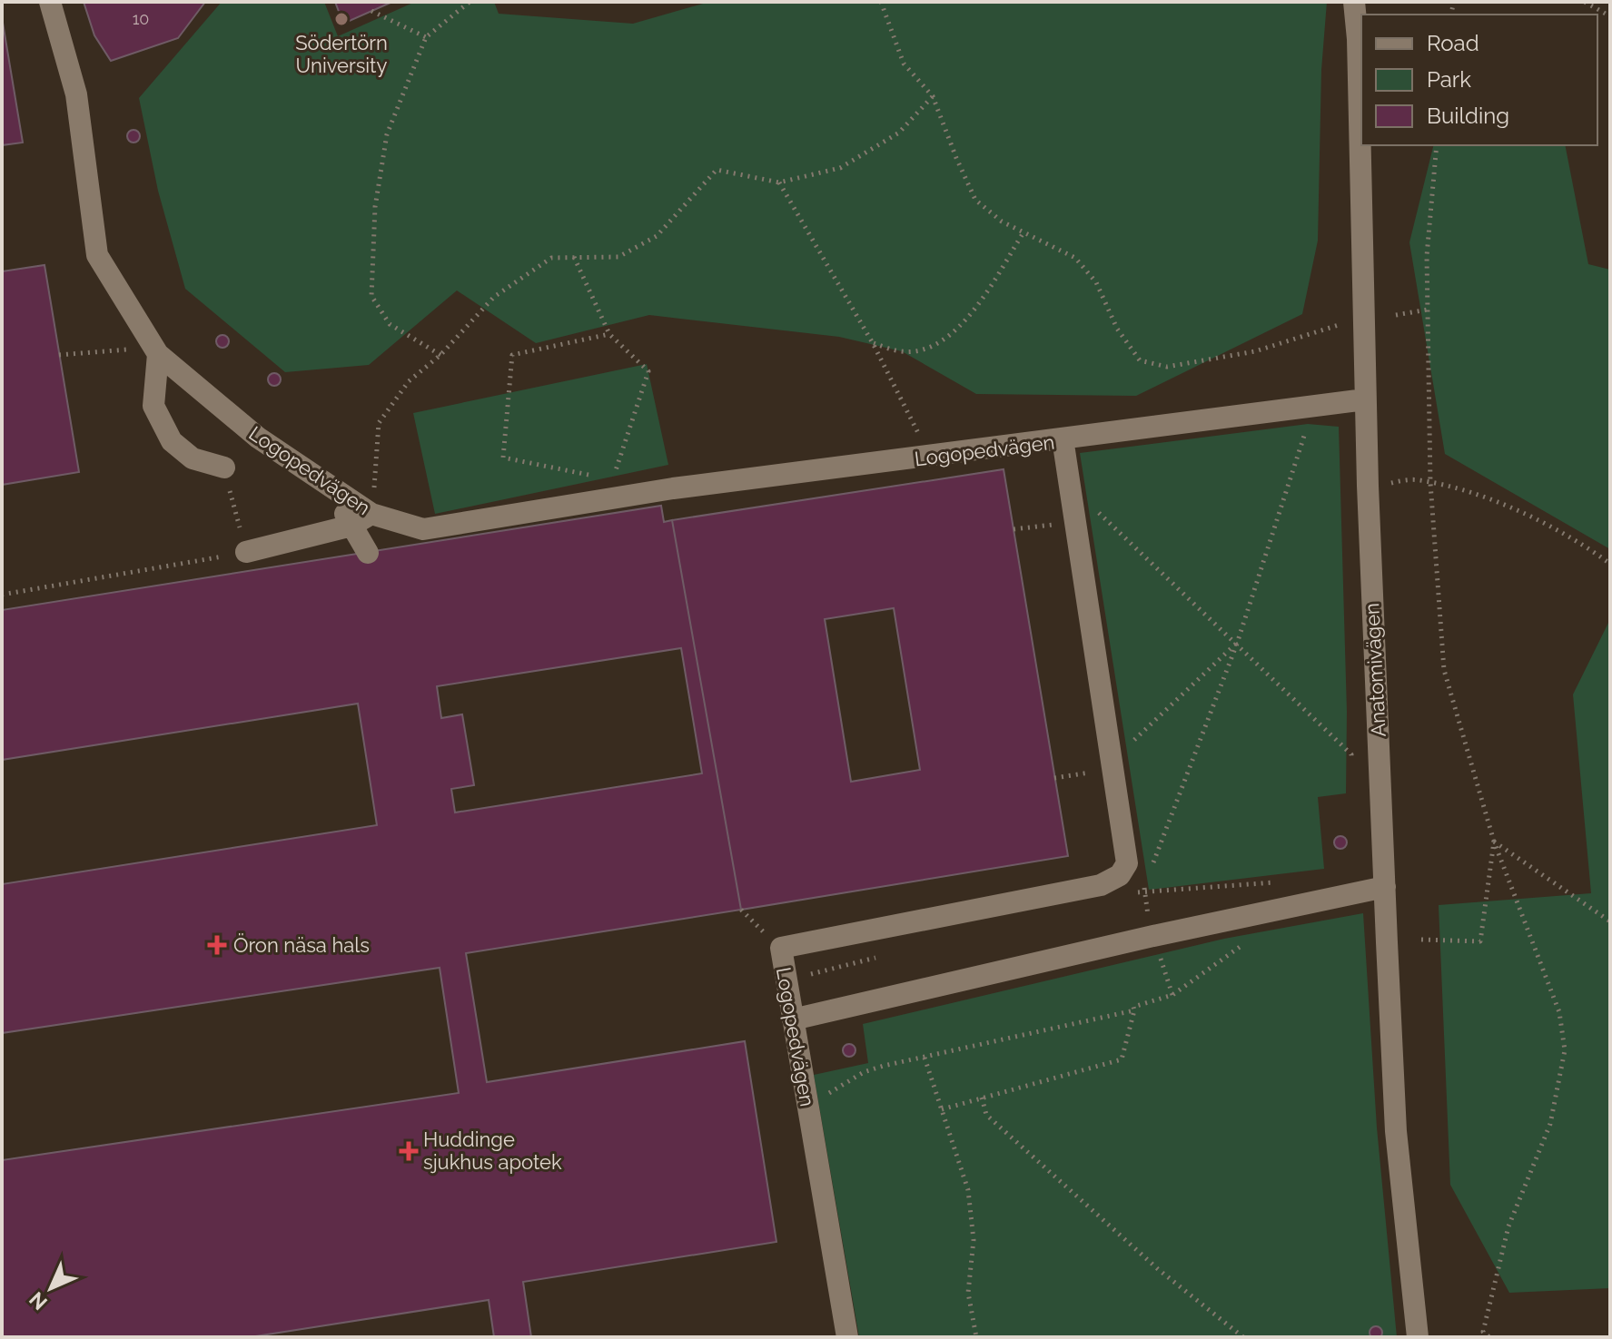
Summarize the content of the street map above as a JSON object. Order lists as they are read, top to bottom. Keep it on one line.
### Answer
{"streets":{"street":["Logopedvägen","Anatomivägen"]},"places":{"other":["Södertörn University"],"health":["Öron näsa hals","Huddinge sjukhus apotek"]},"house_numbers":["10"],"legend":["Road","Park","Building"],"north":"bottom left"}
